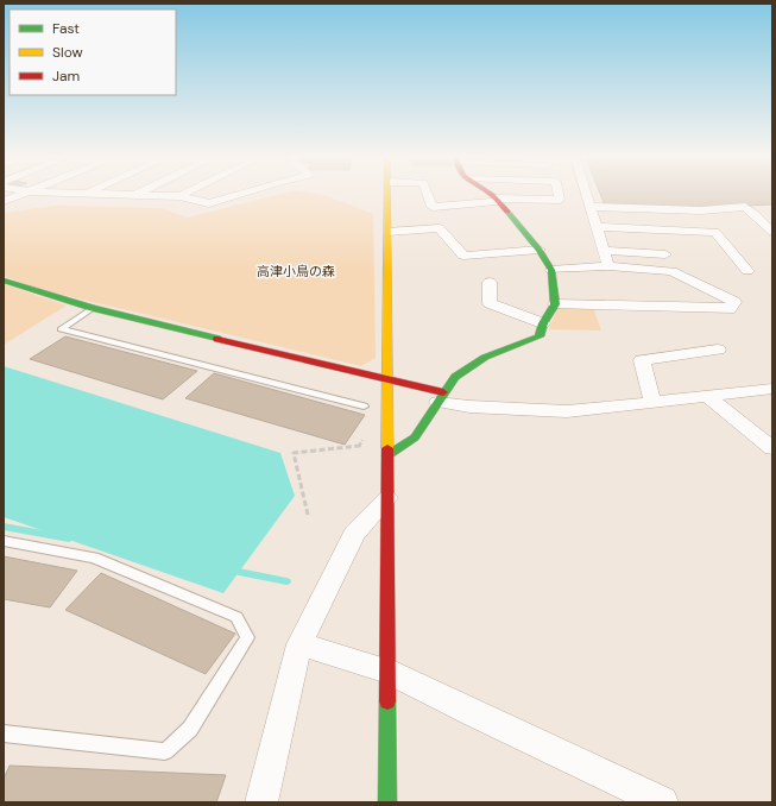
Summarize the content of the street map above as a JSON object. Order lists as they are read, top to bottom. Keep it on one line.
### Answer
{"parks":["高津小鳥の森"],"legend":["Fast","Slow","Jam"]}
